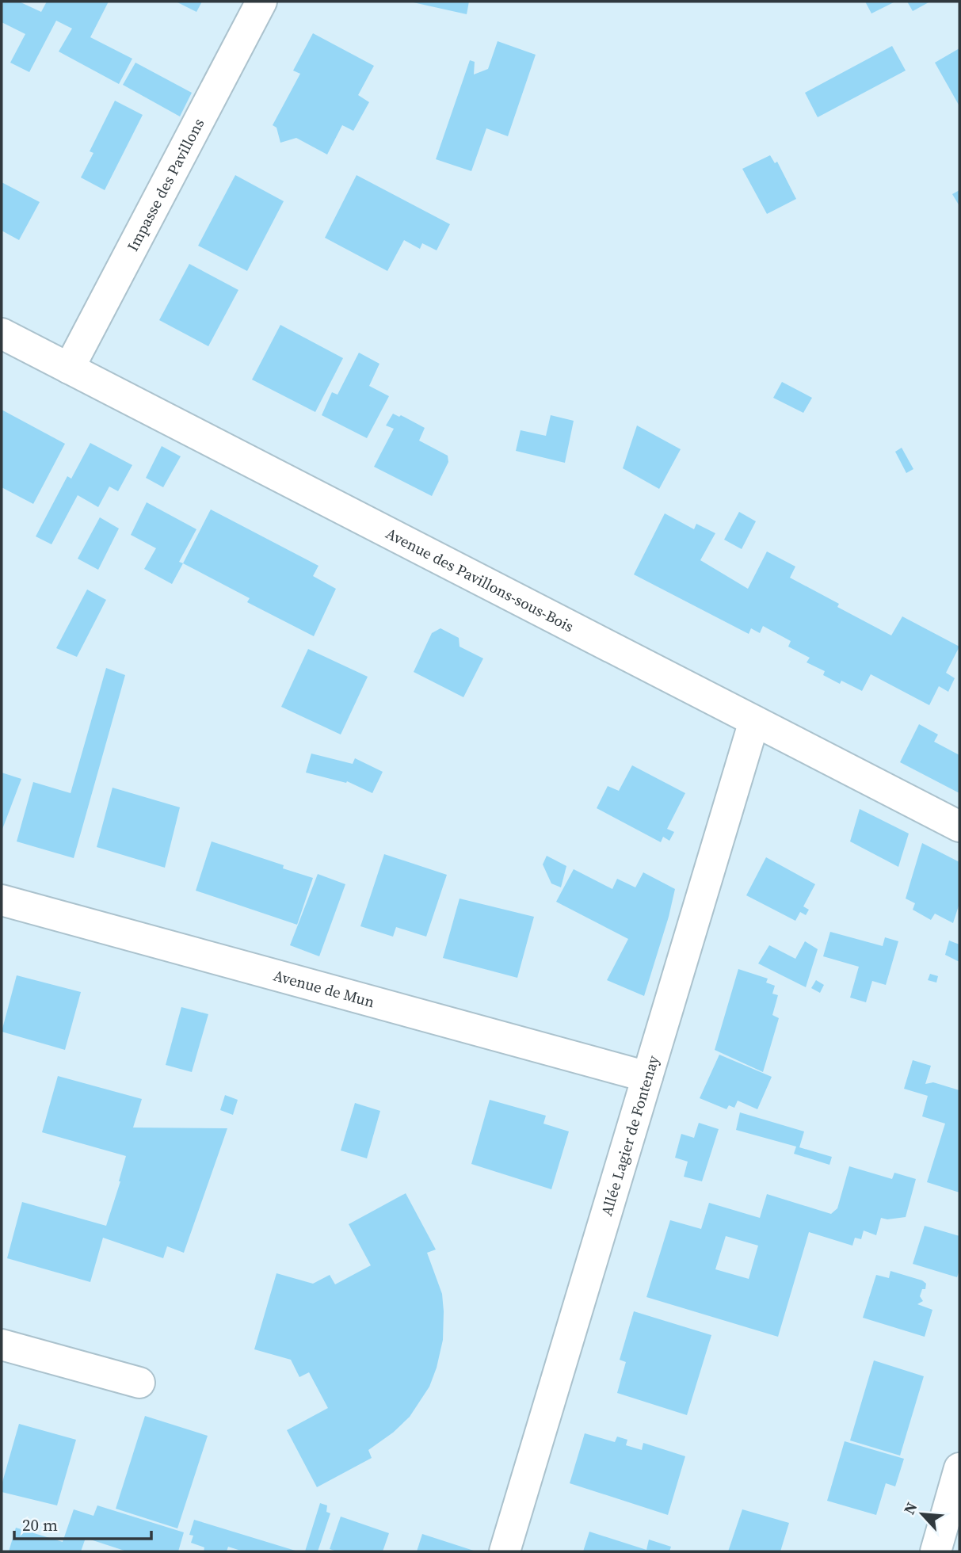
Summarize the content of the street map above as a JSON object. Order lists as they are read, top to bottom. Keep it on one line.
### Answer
{"streets":{"street":["Impasse des Pavillons","Avenue des Pavillons-sous-Bois","Avenue de Mun","Allée Lagier de Fontenay"]},"crossings":[["Impasse des Pavillons","Avenue des Pavillons-sous-Bois"],["Avenue des Pavillons-sous-Bois","Allée Lagier de Fontenay"],["Avenue de Mun","Allée Lagier de Fontenay"]],"scale_bar":"20 m","north":"top left"}
